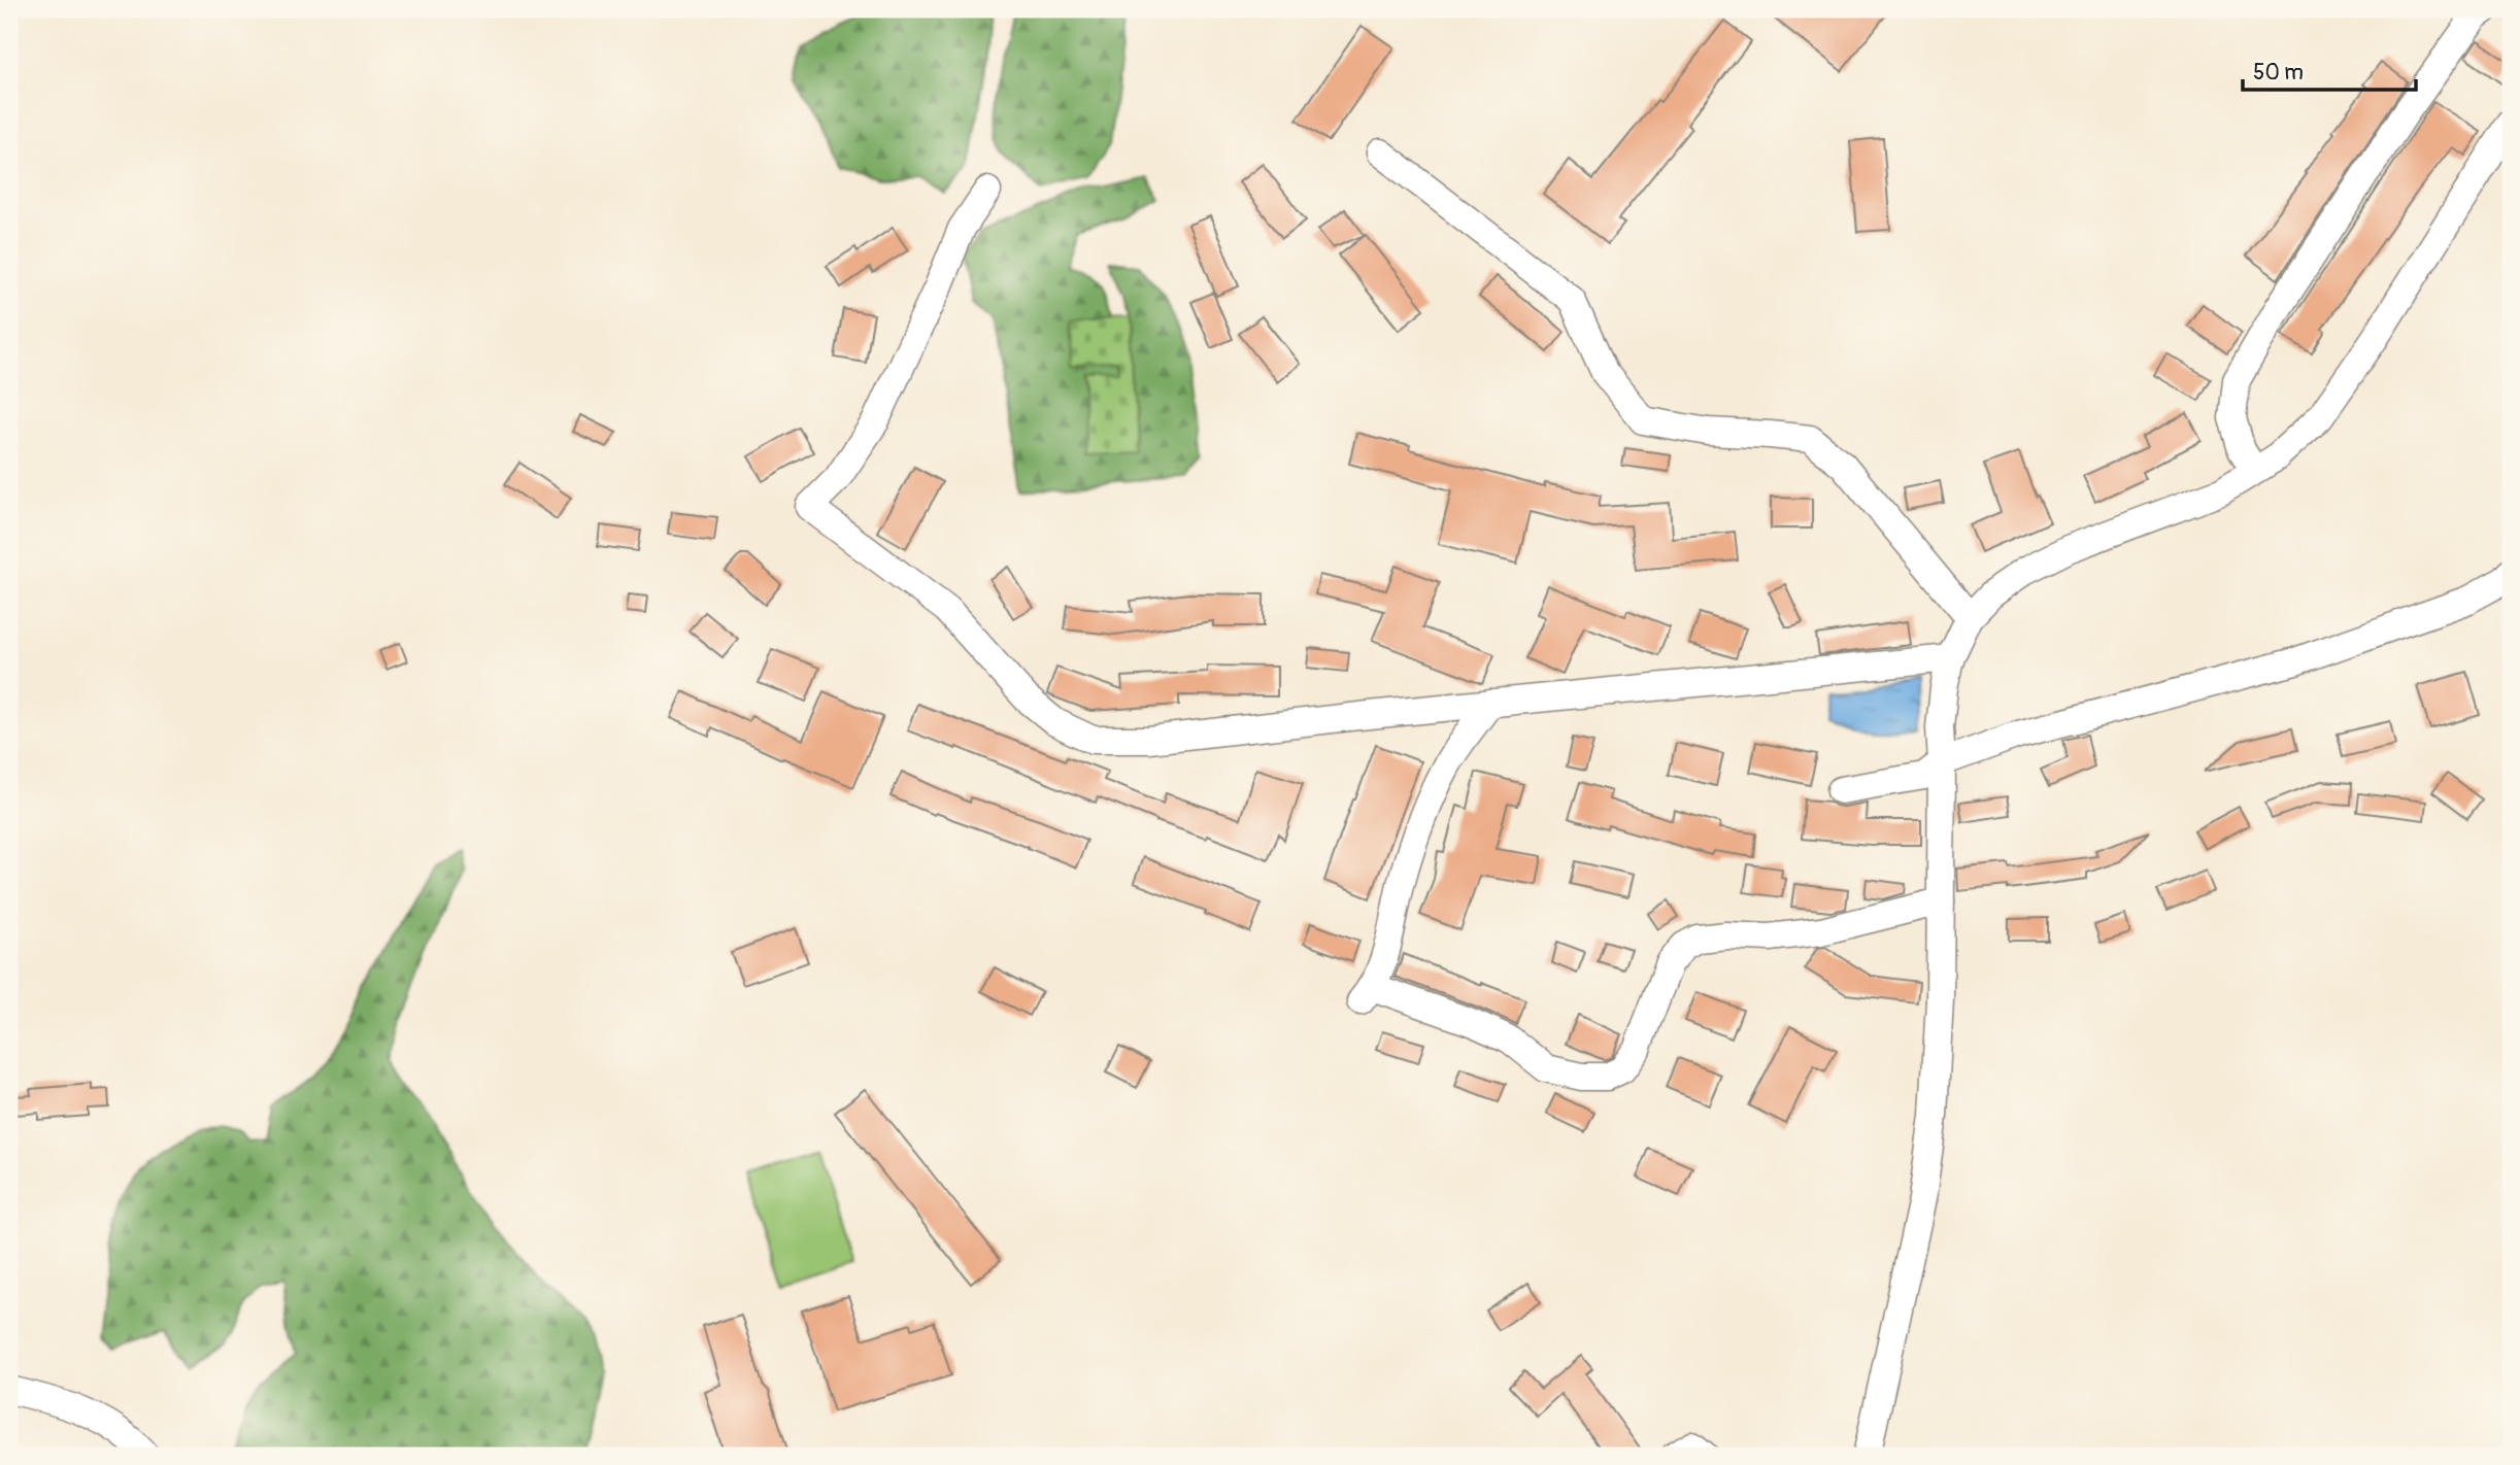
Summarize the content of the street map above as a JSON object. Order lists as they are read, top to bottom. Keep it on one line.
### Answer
{"scale_bar":"50 m"}
